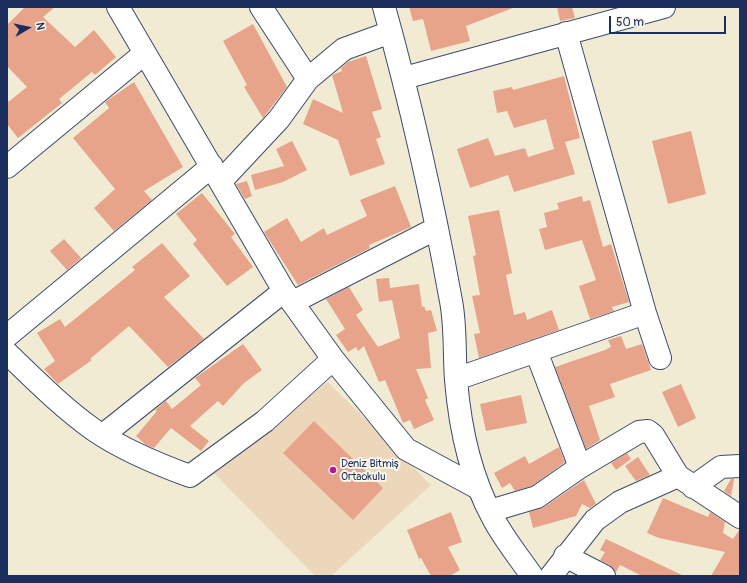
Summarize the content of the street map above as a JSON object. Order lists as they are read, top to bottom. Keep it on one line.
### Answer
{"places":["Deniz Bitmiş Ortaokulu"],"scale_bar":"50 m","north":"right"}
